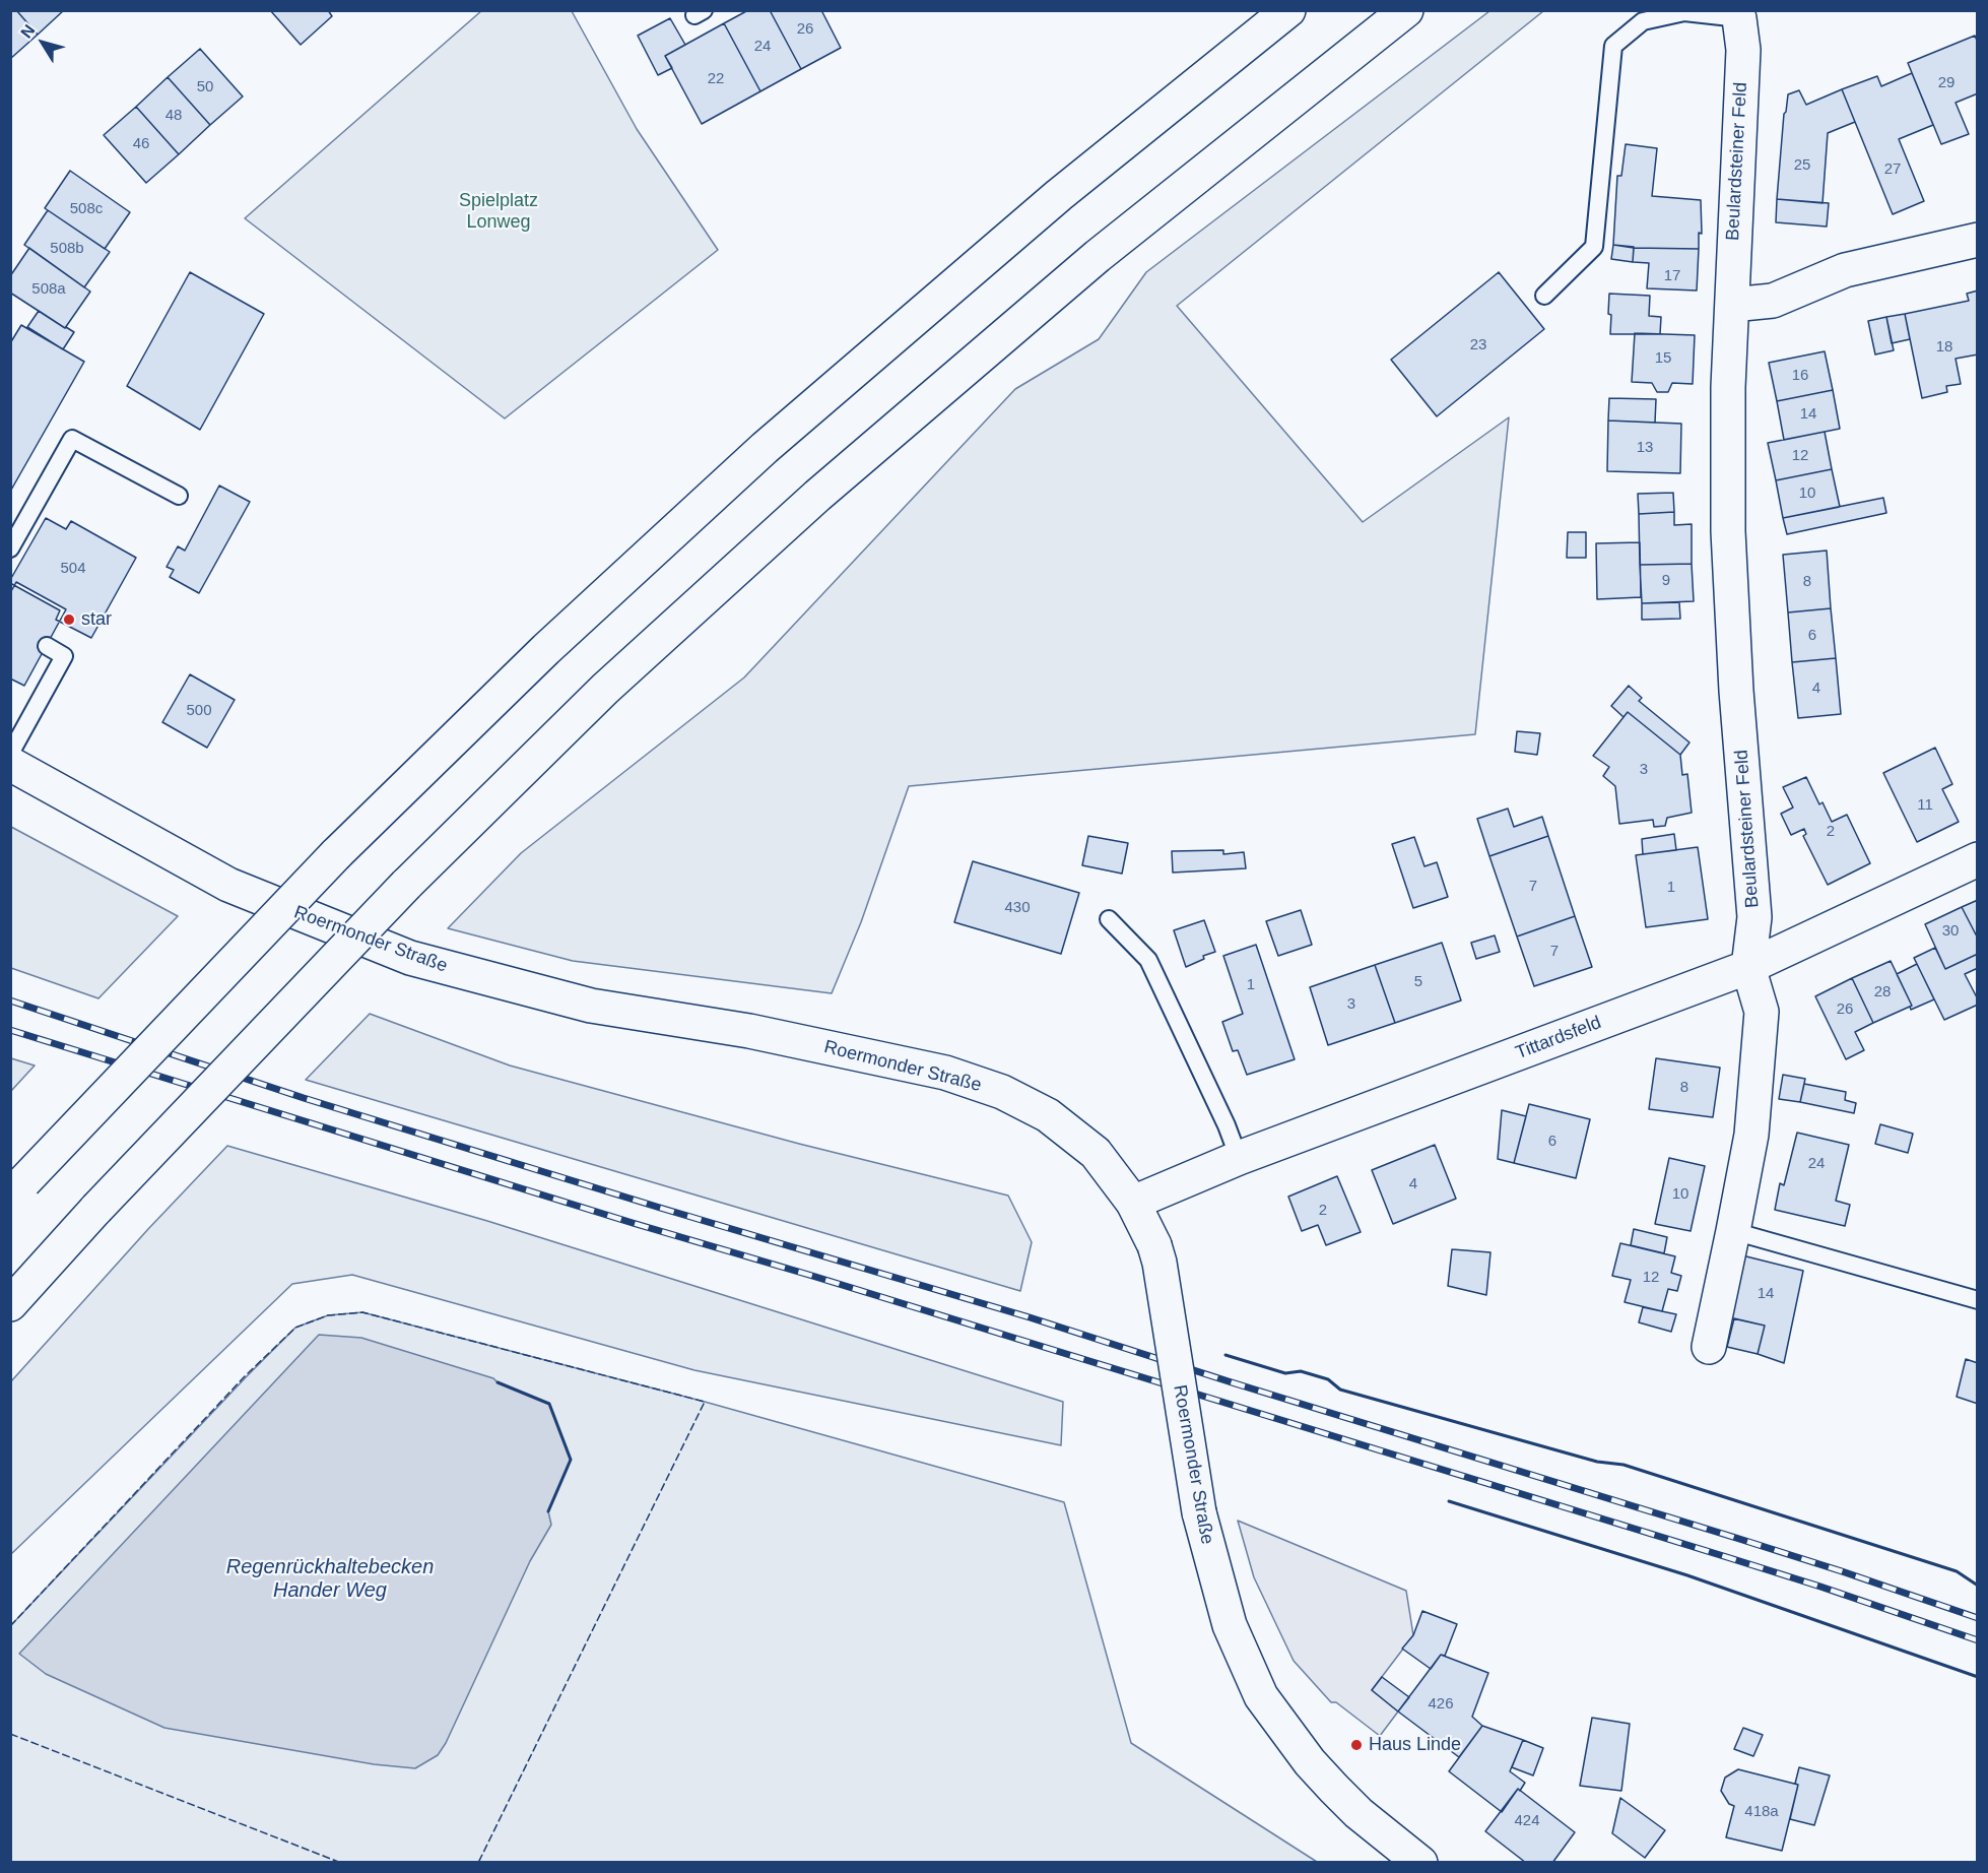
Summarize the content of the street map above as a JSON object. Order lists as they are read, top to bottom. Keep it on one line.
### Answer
{"streets":{"main road":["Beulardsteiner Feld","Roermonder Straße","Tittardsfeld"]},"crossings":[["Beulardsteiner Feld","Tittardsfeld"],["Roermonder Straße","Tittardsfeld"]],"water":["Regenrückhaltebecken Hander Weg"],"parks":["Spielplatz Lonweg"],"places":["star","Haus Linde"],"house_numbers":["26","24","22","29","50","48","46","25","27","508c","508b","17","508a","23","18","15","16","14","13","12","10","504","9","8","6","4","500","3","11","2","7","1","430","30","7","5","1","28","3","26","8","6","24","4","10","2","12","14","426","418a","424"],"north":"top left"}
